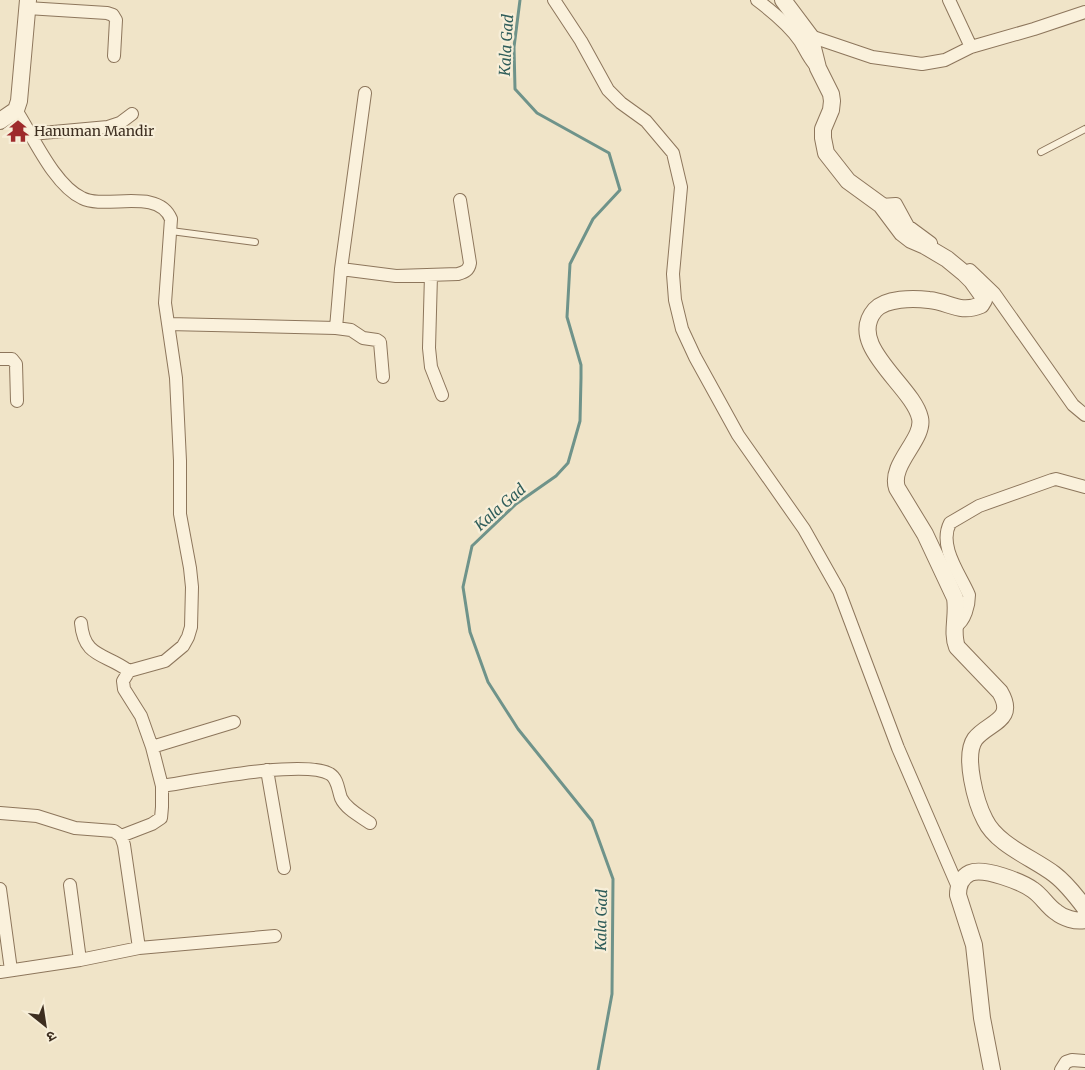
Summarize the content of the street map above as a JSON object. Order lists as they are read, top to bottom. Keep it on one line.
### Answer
{"water":["Kala Gad"],"places":{"temple":["Hanuman Mandir"]},"north":"bottom right"}
